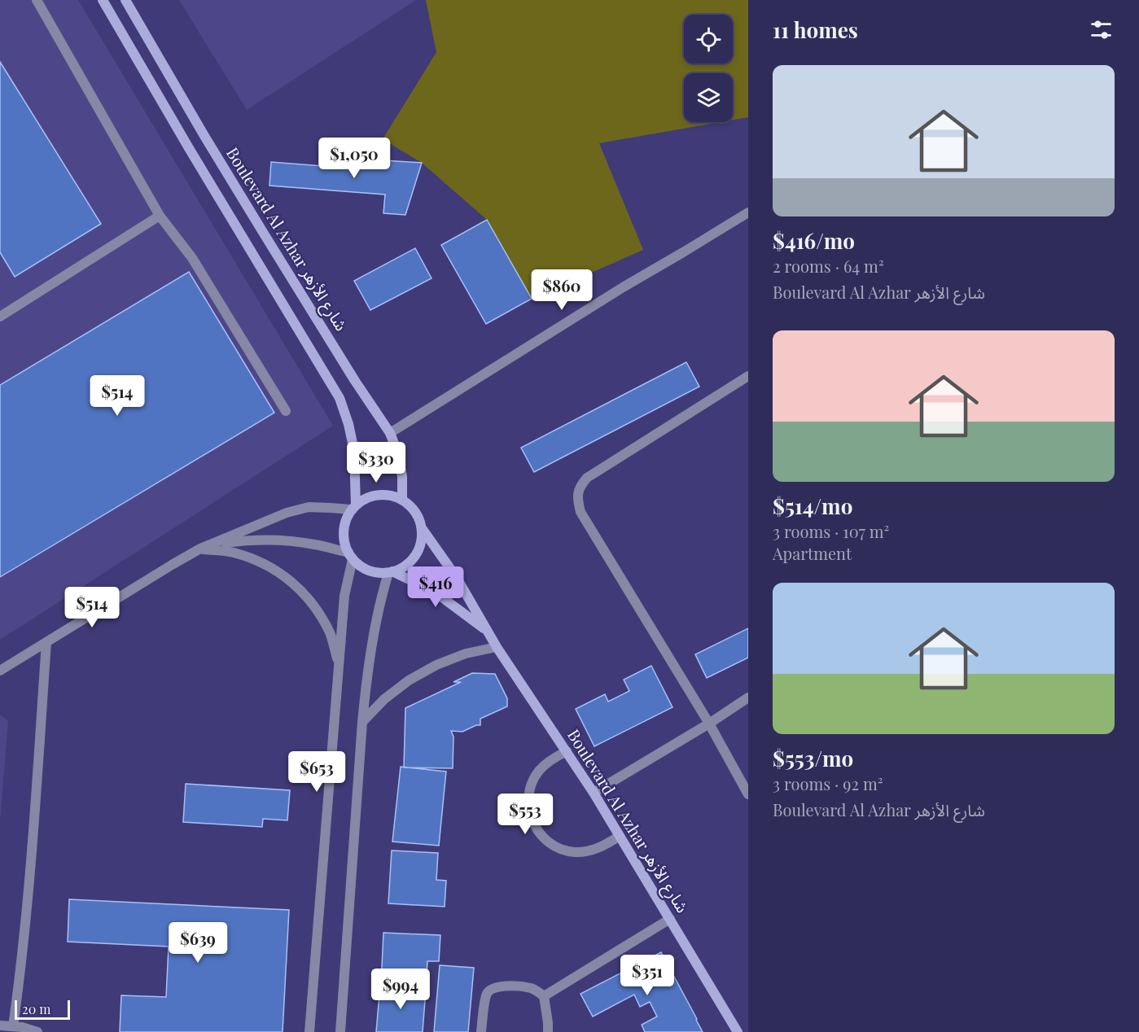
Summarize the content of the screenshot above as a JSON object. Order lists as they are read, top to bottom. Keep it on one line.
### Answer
{"streets":{"main road":["Boulevard Al Azhar شارع الأزهر"]},"scale_bar":"20 m","page":{"heading":"11 homes","list":[{"name":"$416/mo","note":"2 rooms · 64 m² · Boulevard Al Azhar شارع الأزهر"},{"name":"$514/mo","note":"3 rooms · 107 m² · Apartment"},{"name":"$553/mo","note":"3 rooms · 92 m² · Boulevard Al Azhar شارع الأزهر"}],"price":["$1,050","$860","$514","$330","$416","$514","$653","$553","$639","$351","$994"],"scale":"20 m"}}
